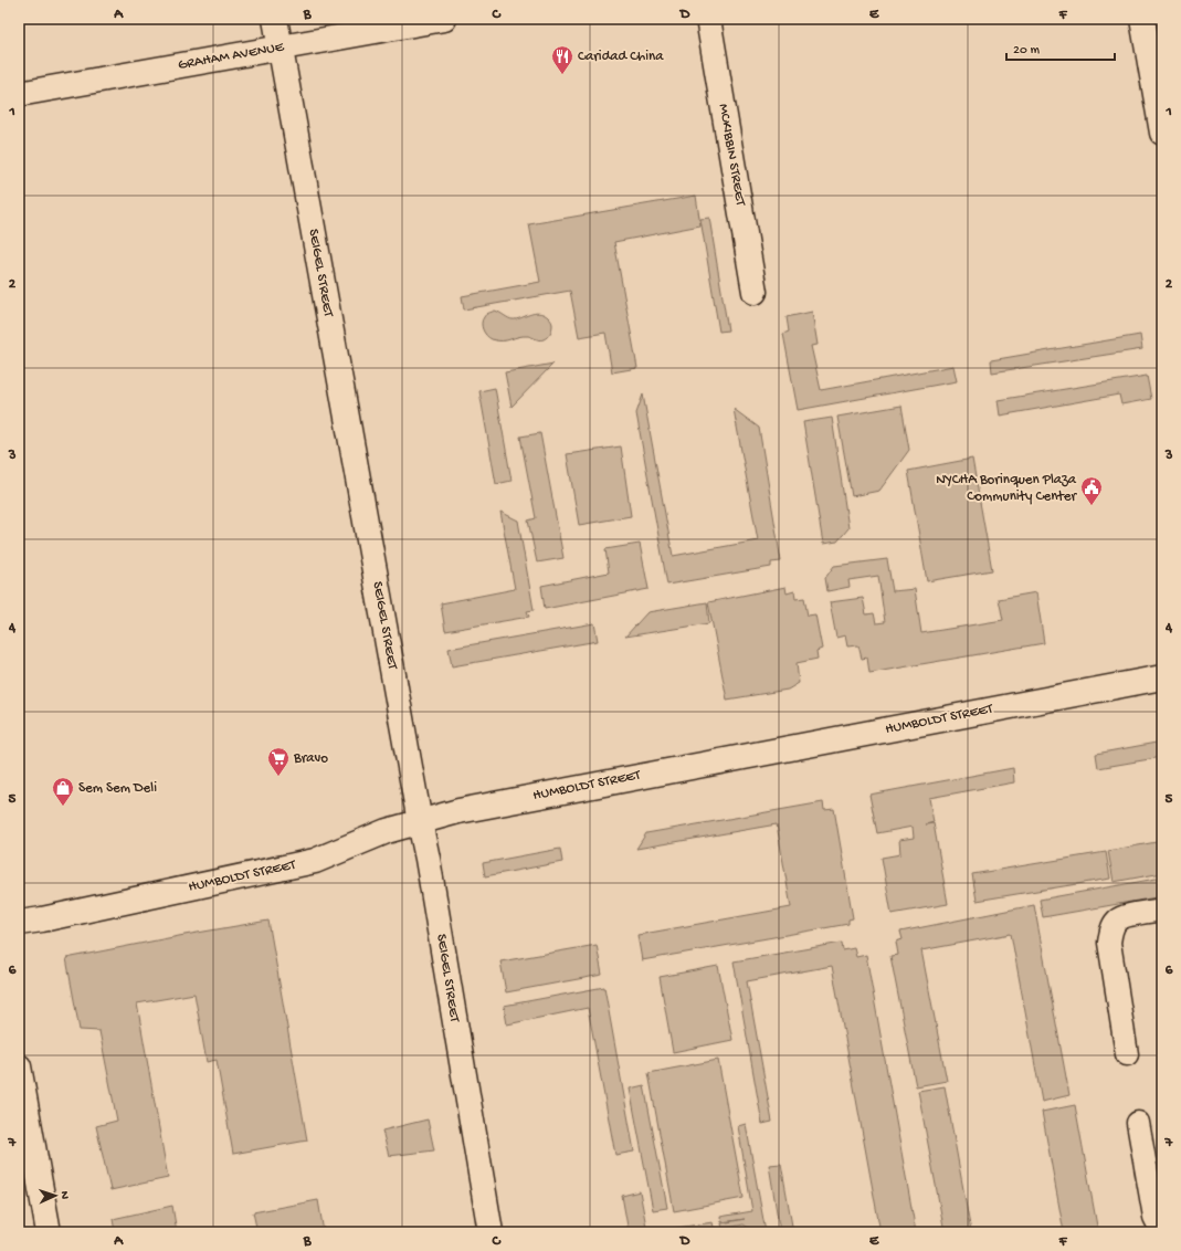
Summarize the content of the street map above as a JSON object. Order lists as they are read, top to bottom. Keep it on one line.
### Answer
{"streets":{"street":["GRAHAM AVENUE","MCKIBBIN STREET","SEIGEL STREET","HUMBOLDT STREET"]},"crossings":[["GRAHAM AVENUE","SEIGEL STREET"],["SEIGEL STREET","HUMBOLDT STREET"]],"places":{"restaurant":["Caridad China"],"public building":["NYCHA Borinquen Plaza Community Center"],"supermarket":["Bravo"],"shop":["Sem Sem Deli"]},"scale_bar":"20 m","north":"right","grid":{"columns":["A","B","C","D","E","F"],"rows":["1","2","3","4","5","6","7"]}}
